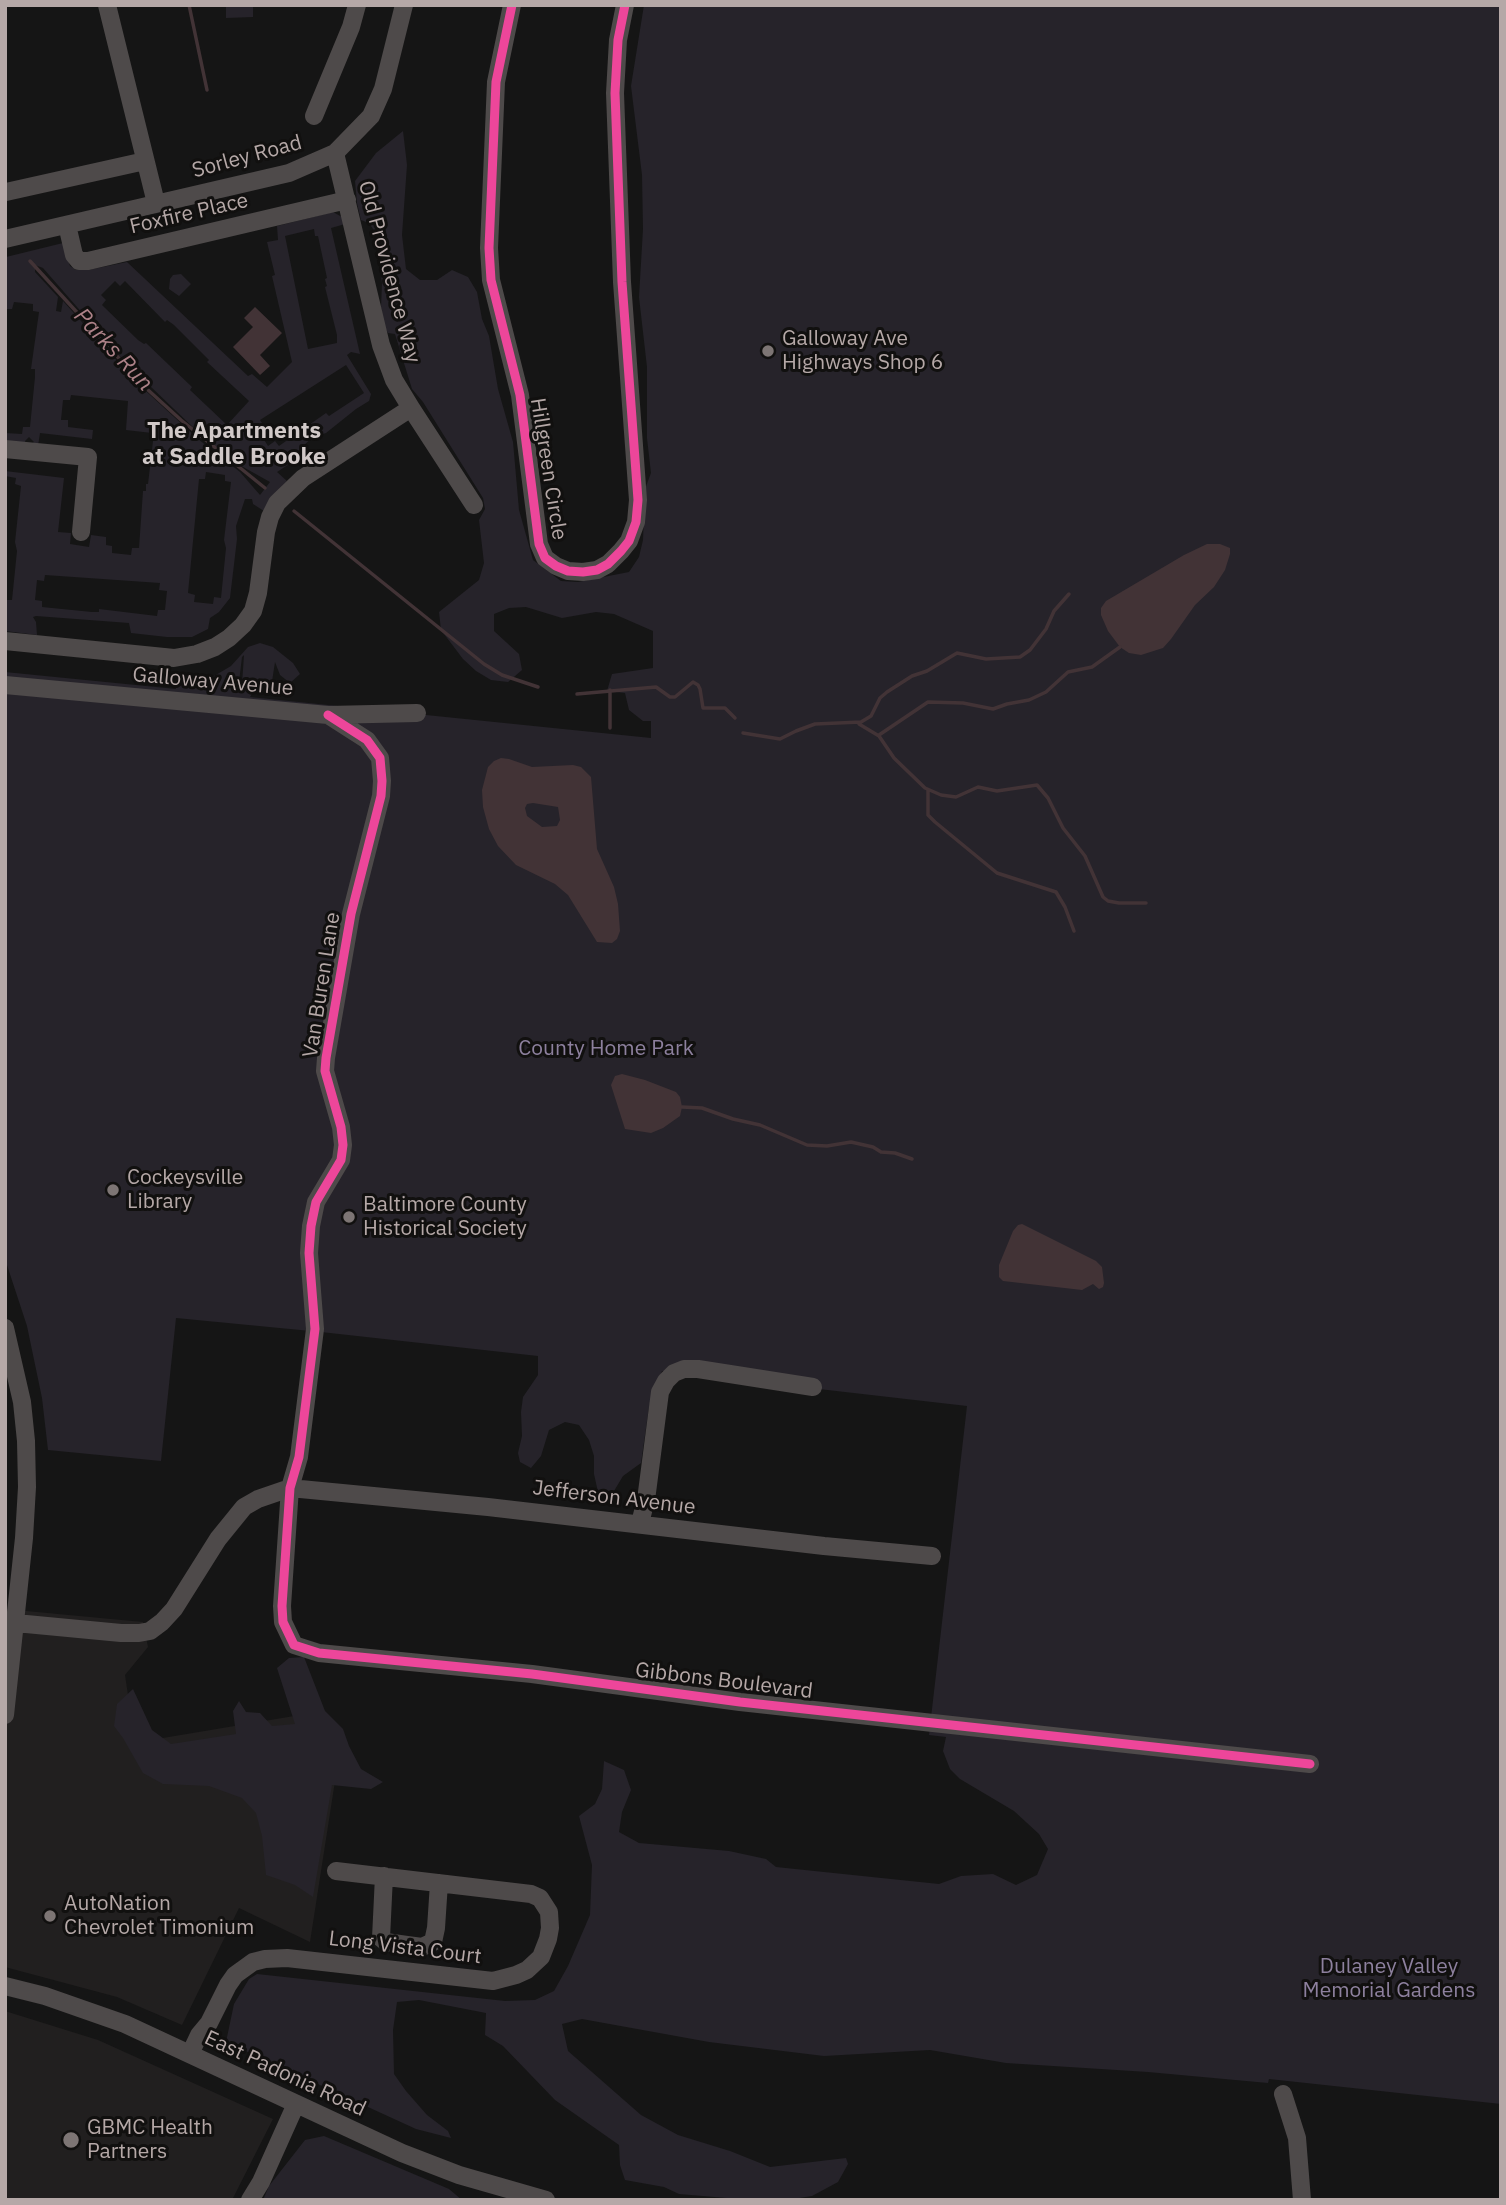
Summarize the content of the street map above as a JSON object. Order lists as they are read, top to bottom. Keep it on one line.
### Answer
{"streets":{"street":["Sorley Road","Foxfire Place","Old Providence Way","Hillgreen Circle","Galloway Avenue","Van Buren Lane","Jefferson Avenue","Gibbons Boulevard","Long Vista Court","East Padonia Road"]},"crossings":[["Sorley Road","Foxfire Place"],["Sorley Road","Old Providence Way"],["Foxfire Place","Old Providence Way"],["Galloway Avenue","Van Buren Lane"],["Van Buren Lane","Jefferson Avenue"],["Van Buren Lane","Gibbons Boulevard"],["Jefferson Avenue","Gibbons Boulevard"],["Long Vista Court","East Padonia Road"]],"districts":["The Apartments at Saddle Brooke"],"water":["Parks Run"],"parks":["County Home Park","Dulaney Valley Memorial Gardens"],"places":["Galloway Ave Highways Shop 6","Cockeysville Library","Baltimore County Historical Society","AutoNation Chevrolet Timonium","GBMC Health Partners"]}
